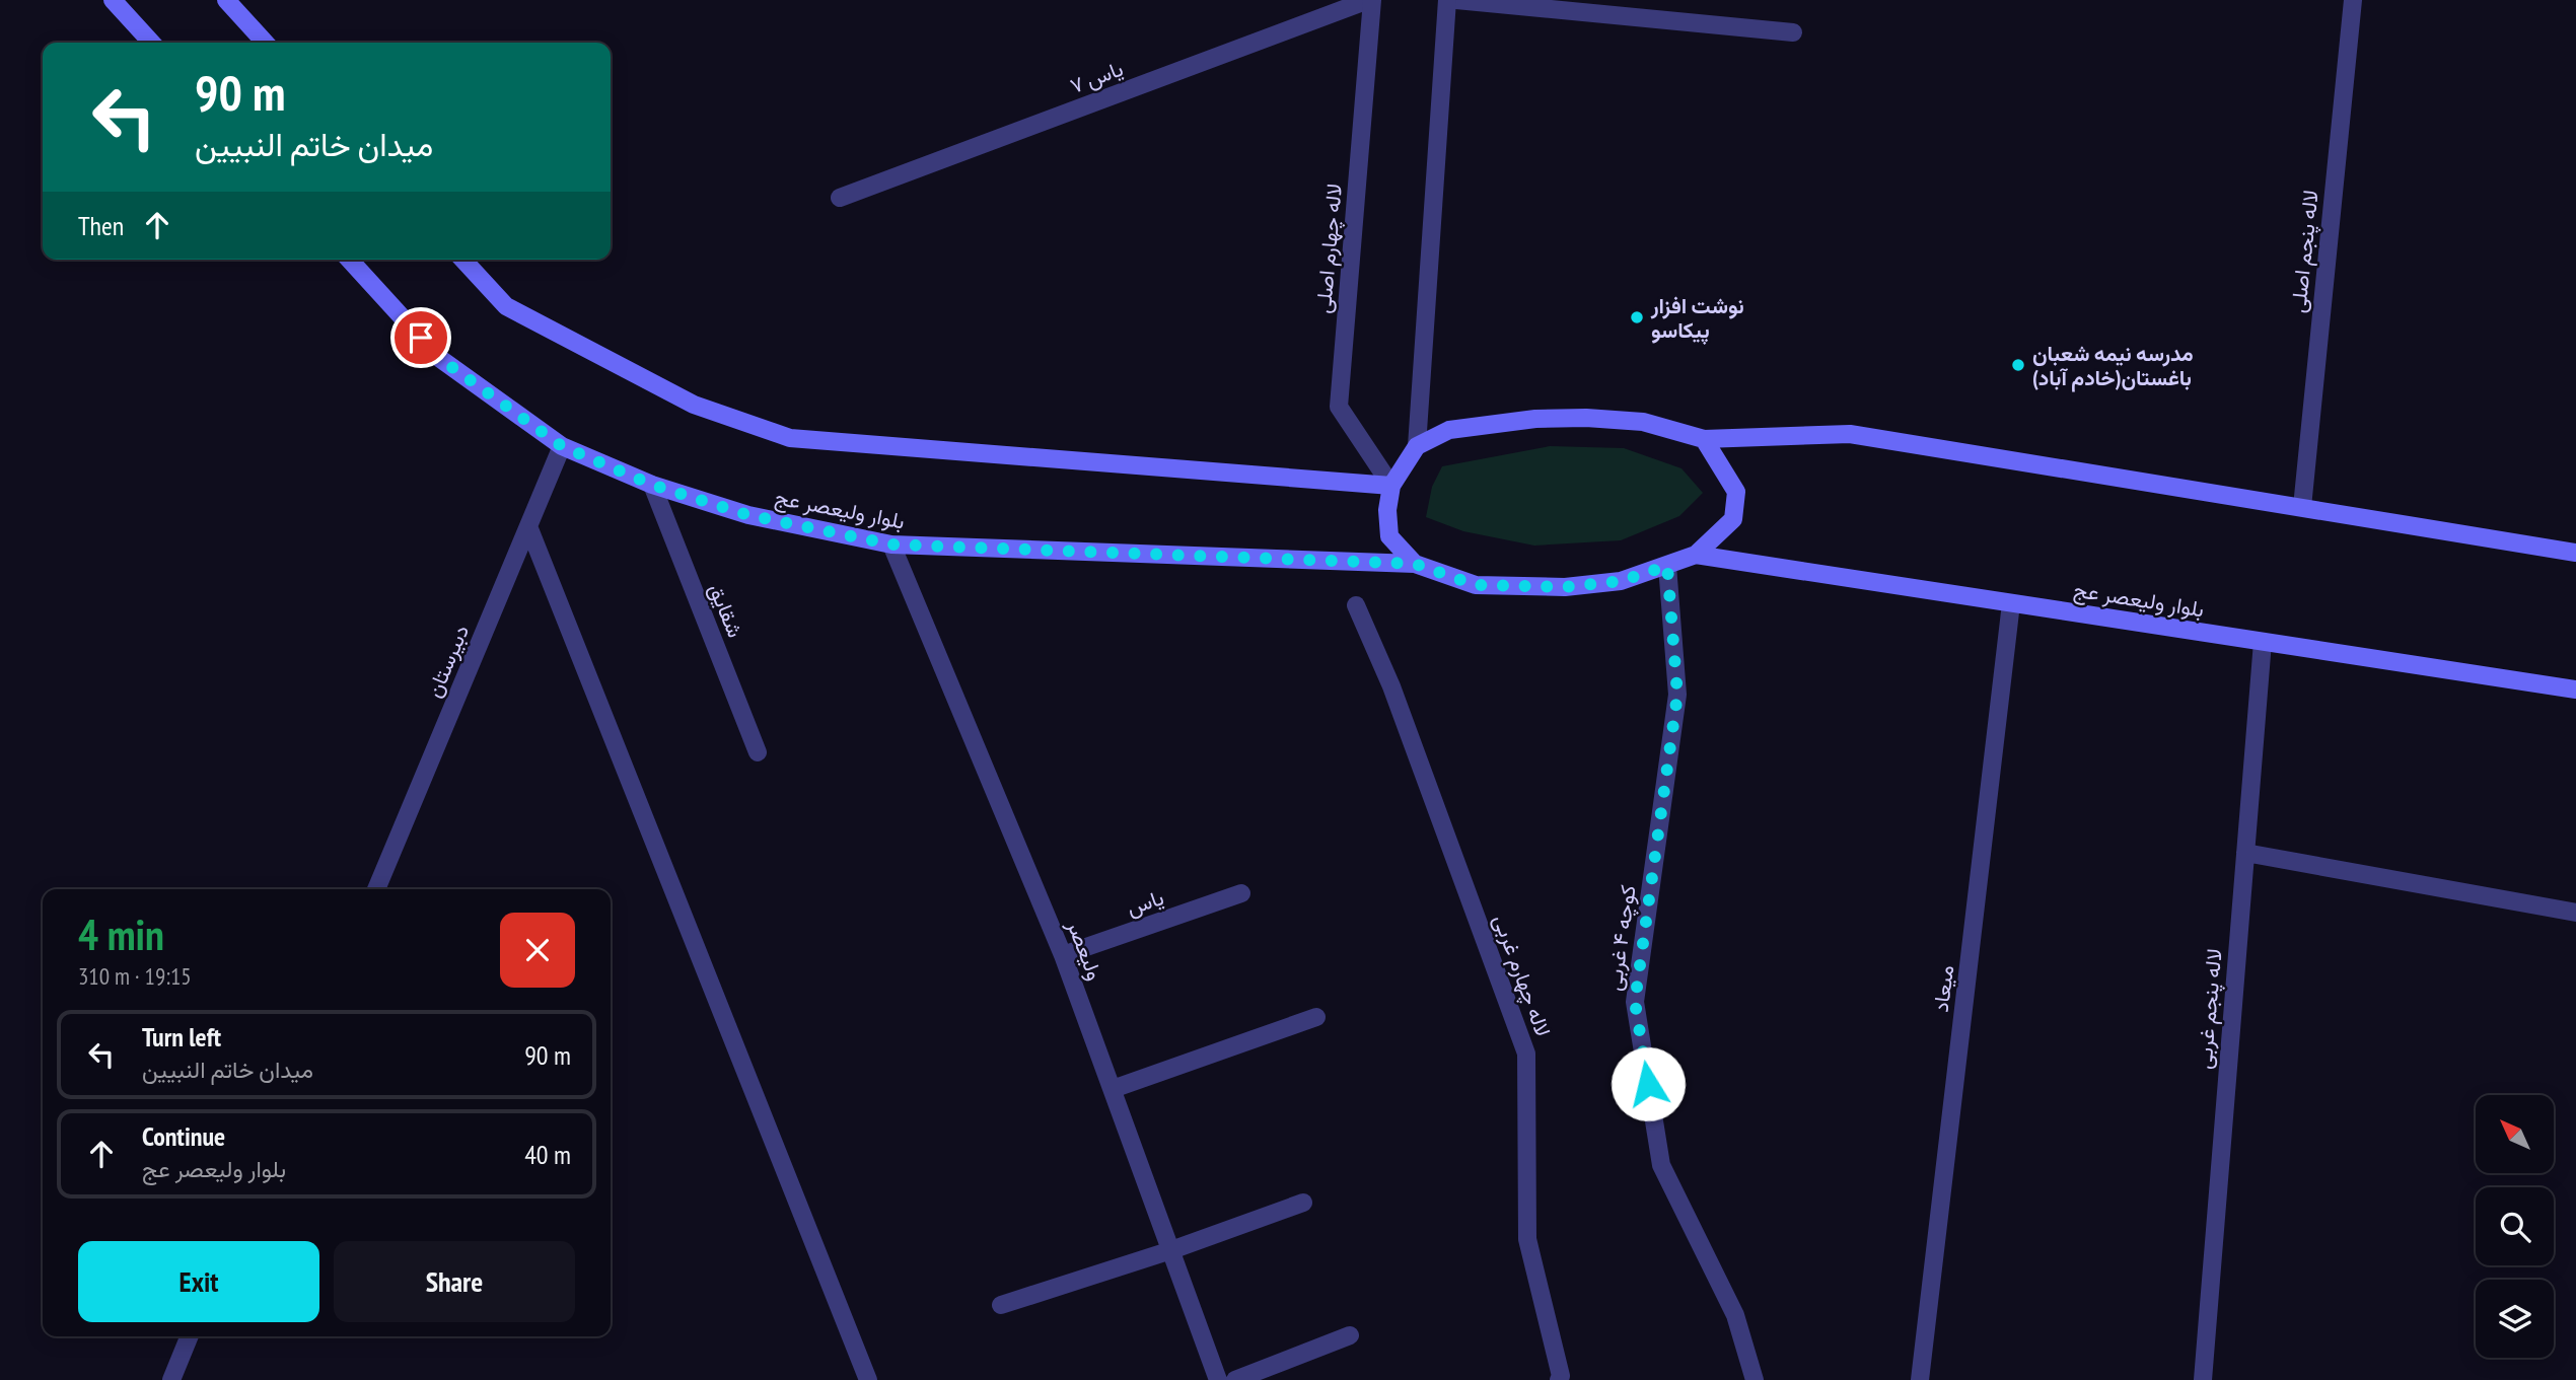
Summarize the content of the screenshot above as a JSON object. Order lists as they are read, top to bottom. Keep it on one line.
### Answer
{"streets":{"main road":["بلوار ولیعصر عج"],"street":["یاس ۷","لاله چهارم اصلی","لاله پنجم اصلی","شقایق","دبیرستان","یاس","کوچه ۴ غربی","ولیعصر","لاله چهارم غربی","میعاد","لاله پنجم غربی"]},"crossings":[["یاس ۷","لاله چهارم اصلی"],["بلوار ولیعصر عج","شقایق"],["بلوار ولیعصر عج","دبیرستان"],["بلوار ولیعصر عج","ولیعصر"],["بلوار ولیعصر عج","میعاد"],["بلوار ولیعصر عج","لاله پنجم غربی"],["یاس","ولیعصر"]],"places":["نوشت افزار پیکاسو","مدرسه نیمه شعبان باغستان(خادم آباد)"],"north":"top left","page":{"turn":["90 m","میدان خاتم النبیین"],"then":"Then","heading":["4 min","310 m · 19:15"],"list":[{"name":"Turn left","note":"میدان خاتم النبیین","value":"90 m"},{"name":"Continue","note":"بلوار ولیعصر عج","value":"40 m"}],"buttons":["Exit","Share"]}}
